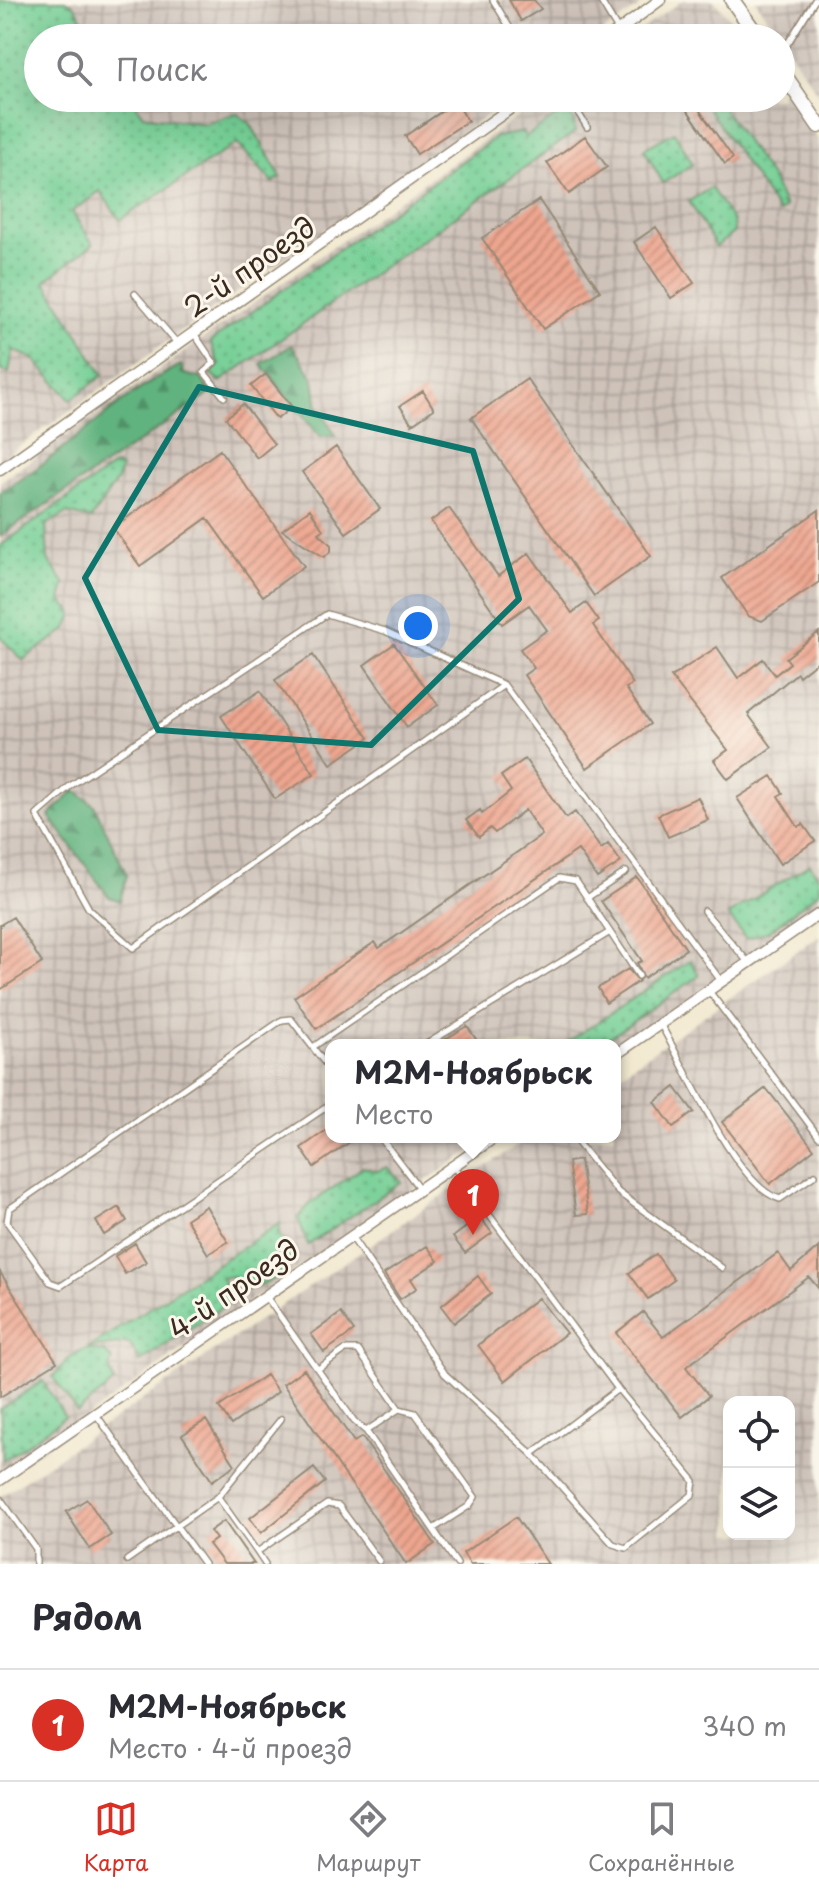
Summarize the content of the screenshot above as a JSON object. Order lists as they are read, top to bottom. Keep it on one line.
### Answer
{"streets":{"street":["2-й проезд","4-й проезд"]},"page":{"search":"Поиск","popup":["М2М-Ноябрьск","Место"],"pins":"1","heading":"Рядом","list":[{"mark":"1","name":"М2М-Ноябрьск","note":"Место · 4-й проезд","value":"340 m"}],"nav":["Карта","Маршрут","Сохранённые"]}}
